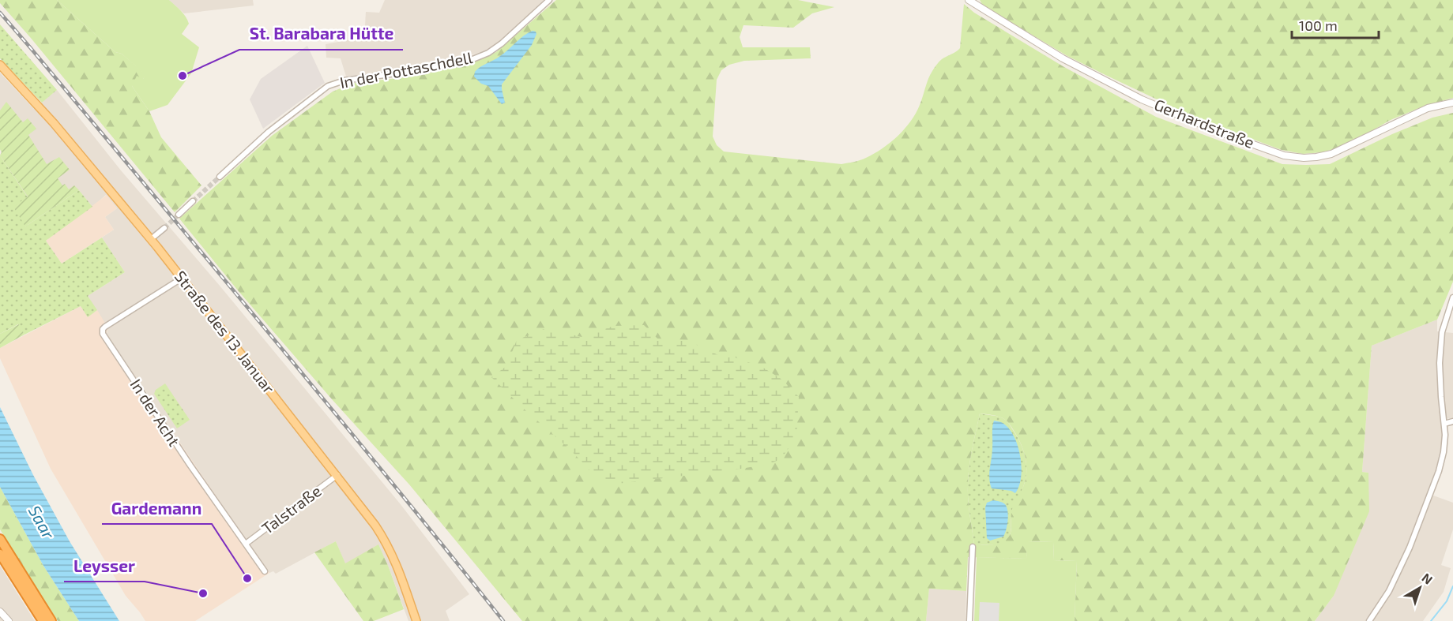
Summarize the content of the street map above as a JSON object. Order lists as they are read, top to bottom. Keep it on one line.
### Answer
{"streets":{"main road":["Straße des 13. Januar"],"street":["In der Pottaschdell","Gerhardstraße","In der Acht","Talstraße"]},"crossings":[["Straße des 13. Januar","In der Acht"],["Straße des 13. Januar","Talstraße"],["In der Acht","Talstraße"]],"water":["Saar"],"places":["St. Barabara Hütte","Gardemann","Leysser"],"scale_bar":"100 m","north":"top right"}
